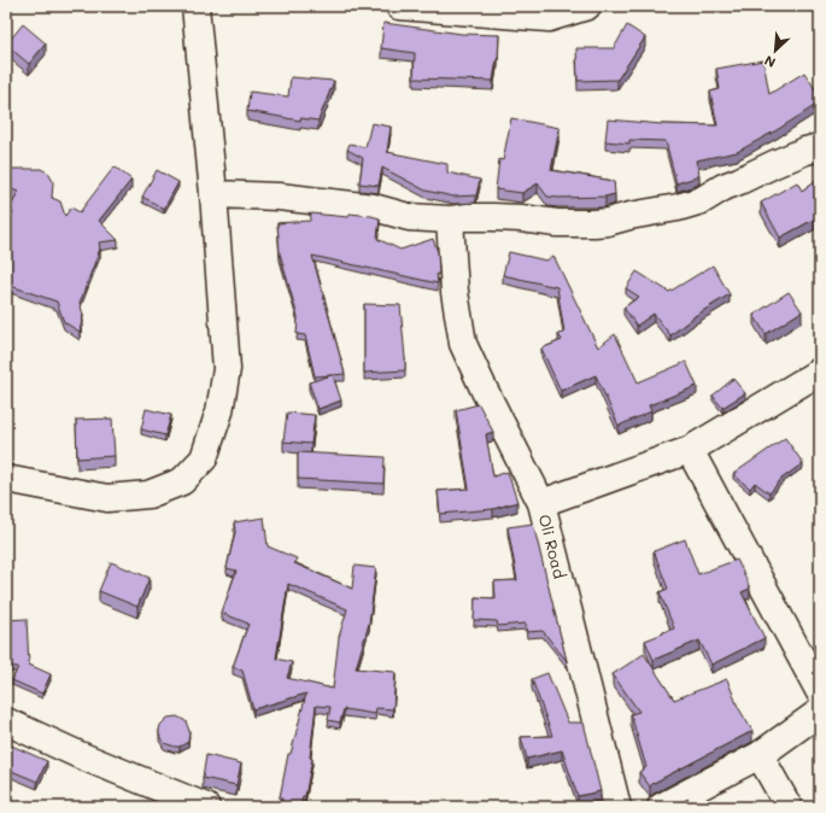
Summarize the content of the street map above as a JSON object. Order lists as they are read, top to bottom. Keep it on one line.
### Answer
{"streets":{"street":["Oli Road"]},"north":"bottom left"}
